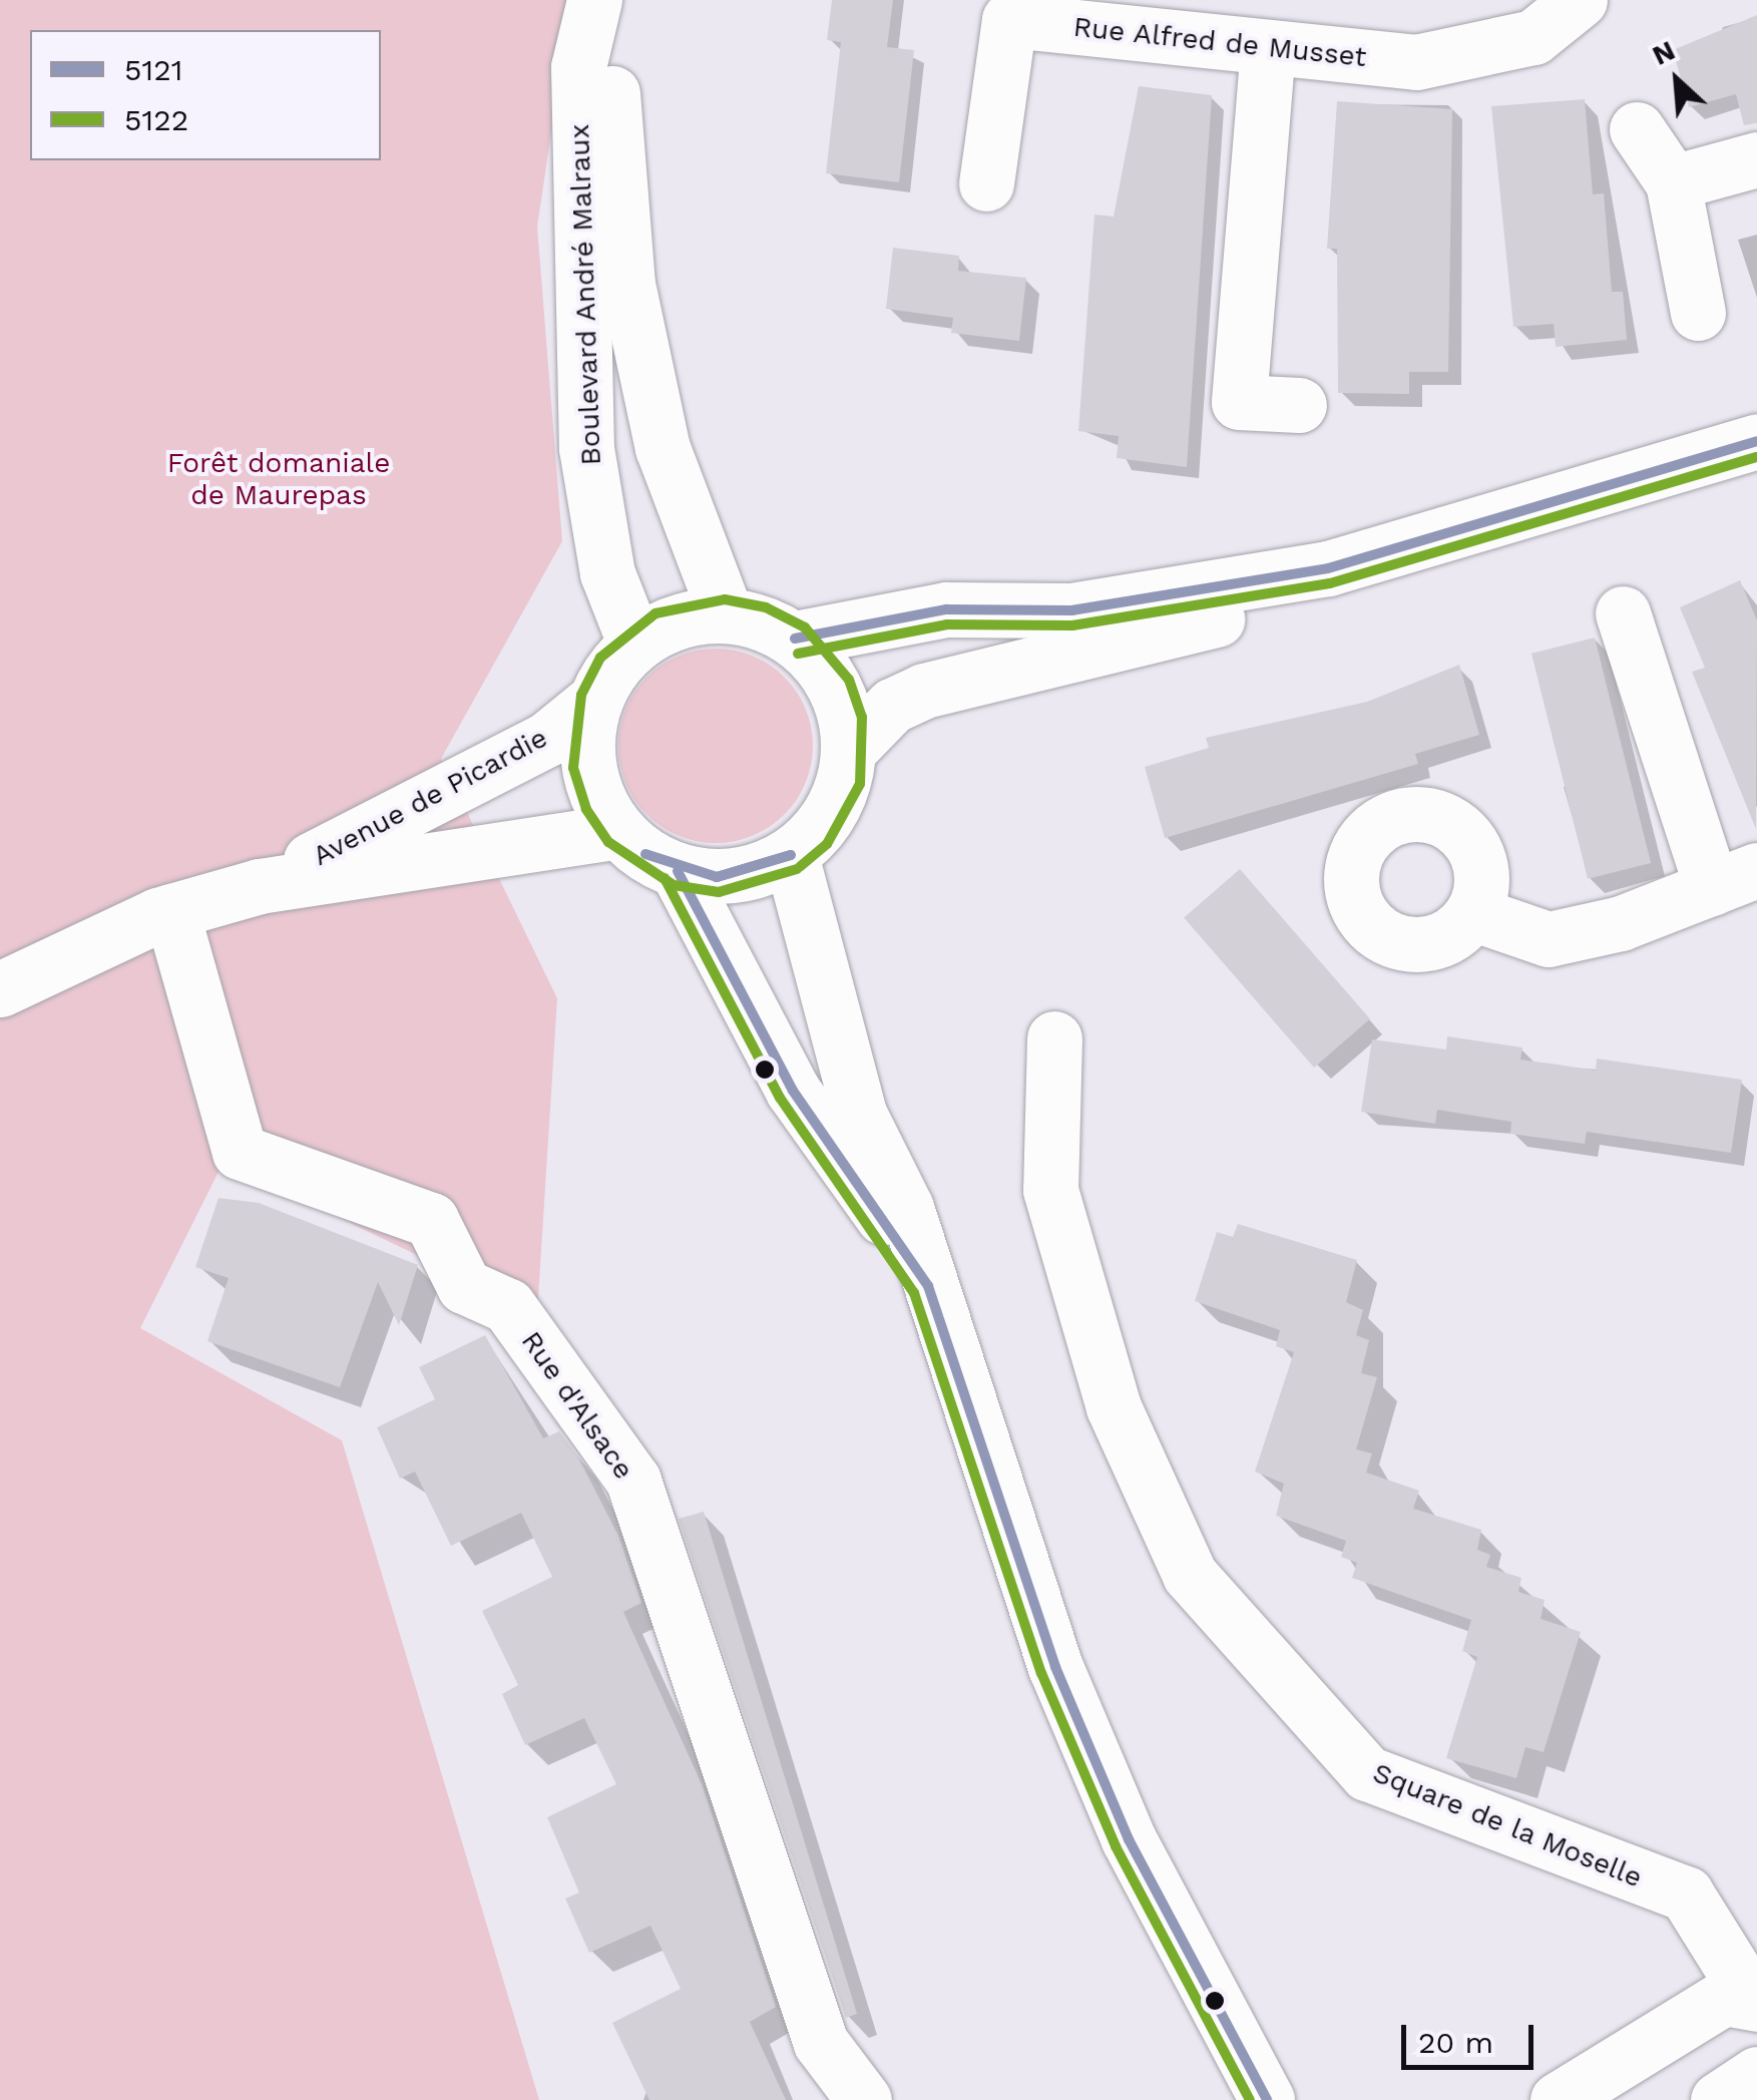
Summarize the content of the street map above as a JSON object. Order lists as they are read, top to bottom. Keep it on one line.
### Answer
{"streets":{"street":["Rue Alfred de Musset","Boulevard André Malraux","Avenue de Picardie","Rue d'Alsace","Square de la Moselle"]},"crossings":[["Boulevard André Malraux","Avenue de Picardie"],["Avenue de Picardie","Rue d'Alsace"]],"parks":["Forêt domaniale de Maurepas"],"lines":["transit line 5121","transit line 5122"],"legend":["5121","5122"],"scale_bar":"20 m","north":"top left"}
